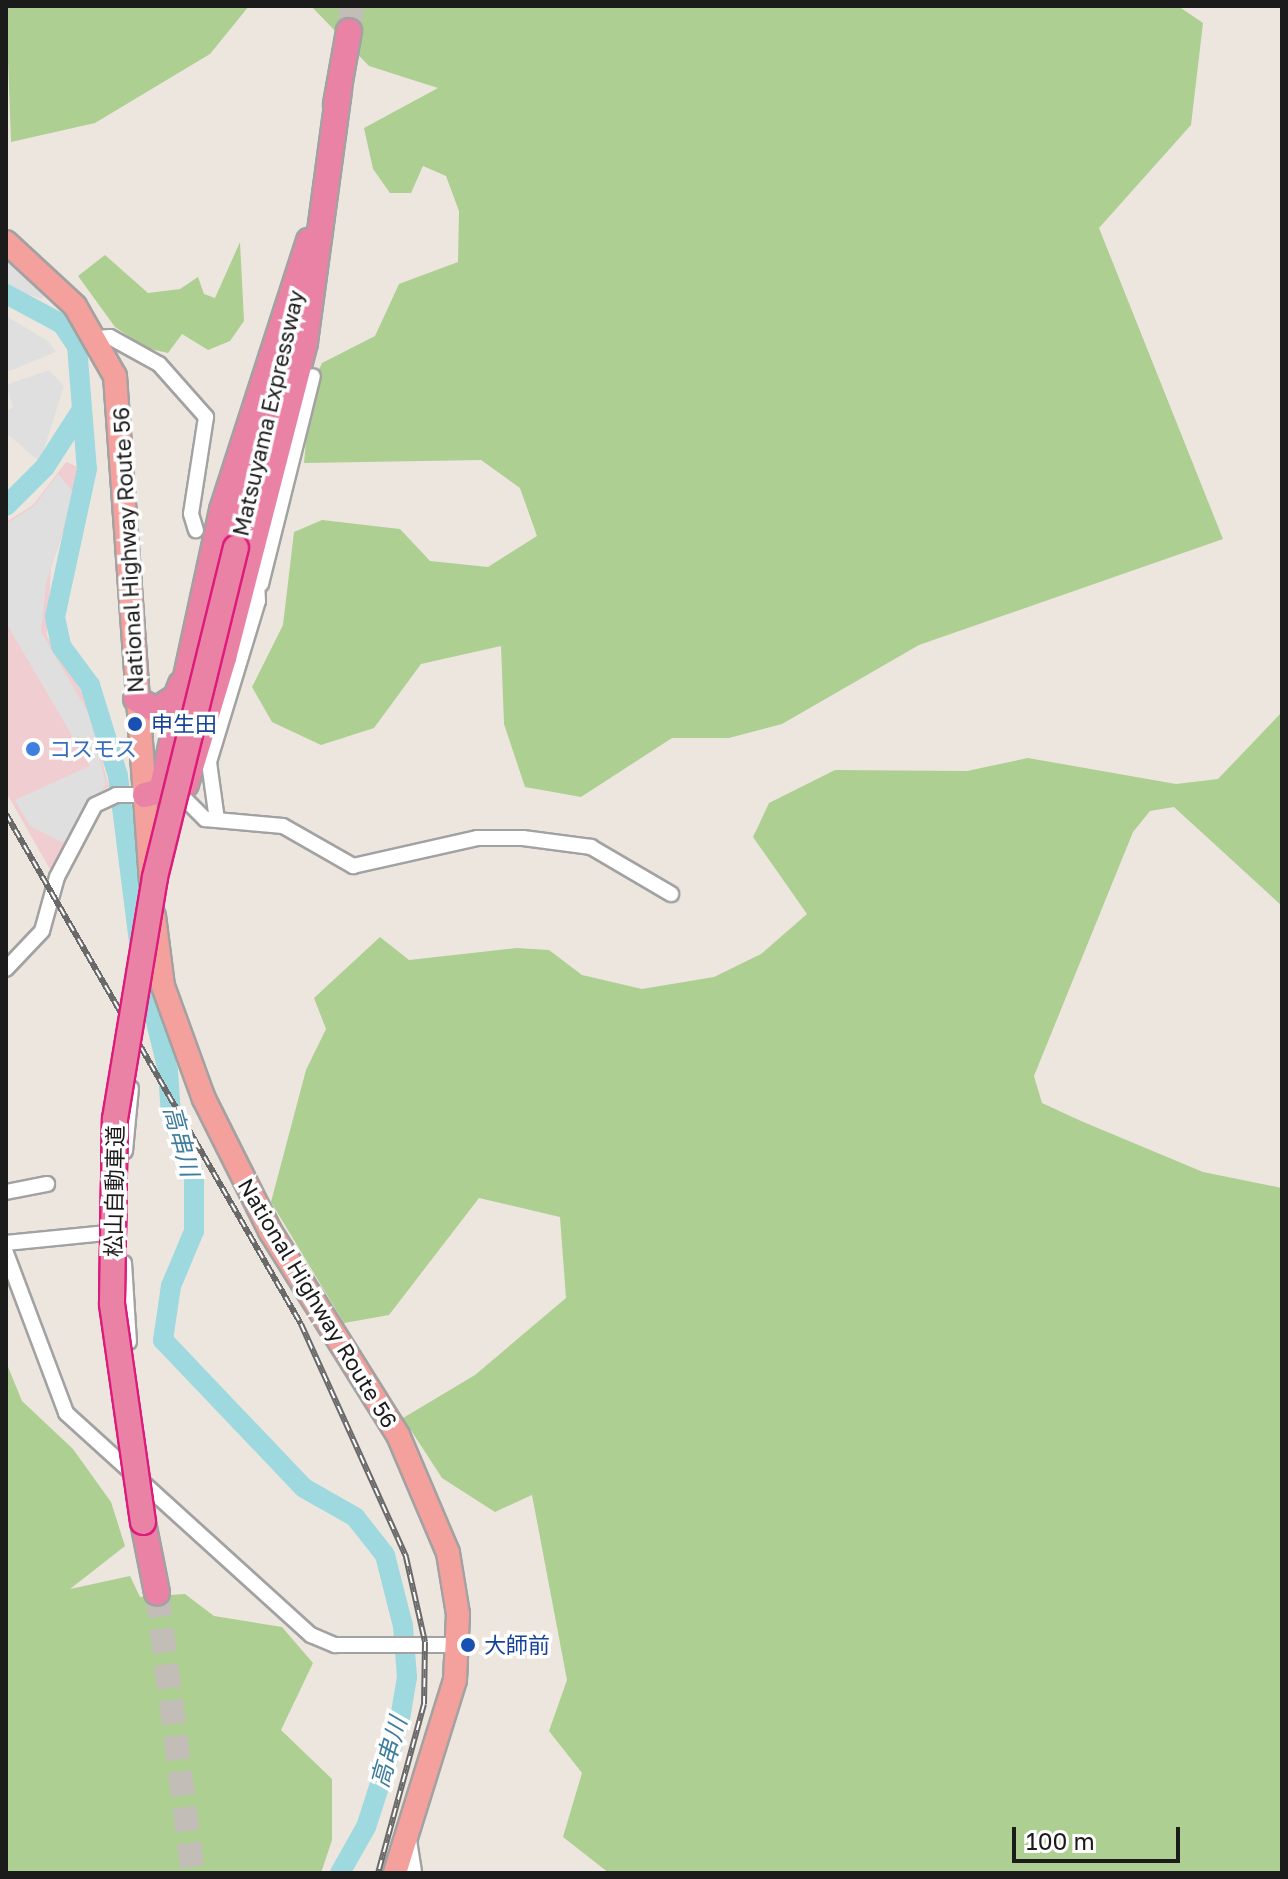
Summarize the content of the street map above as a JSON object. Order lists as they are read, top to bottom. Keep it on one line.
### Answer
{"streets":{"highway":["Matsuyama Expressway","National Highway Route 56","松山自動車道"]},"crossings":[["Matsuyama Expressway","松山自動車道"]],"water":["高串川"],"places":["申生田","コスモス","大師前"],"scale_bar":"100 m"}
